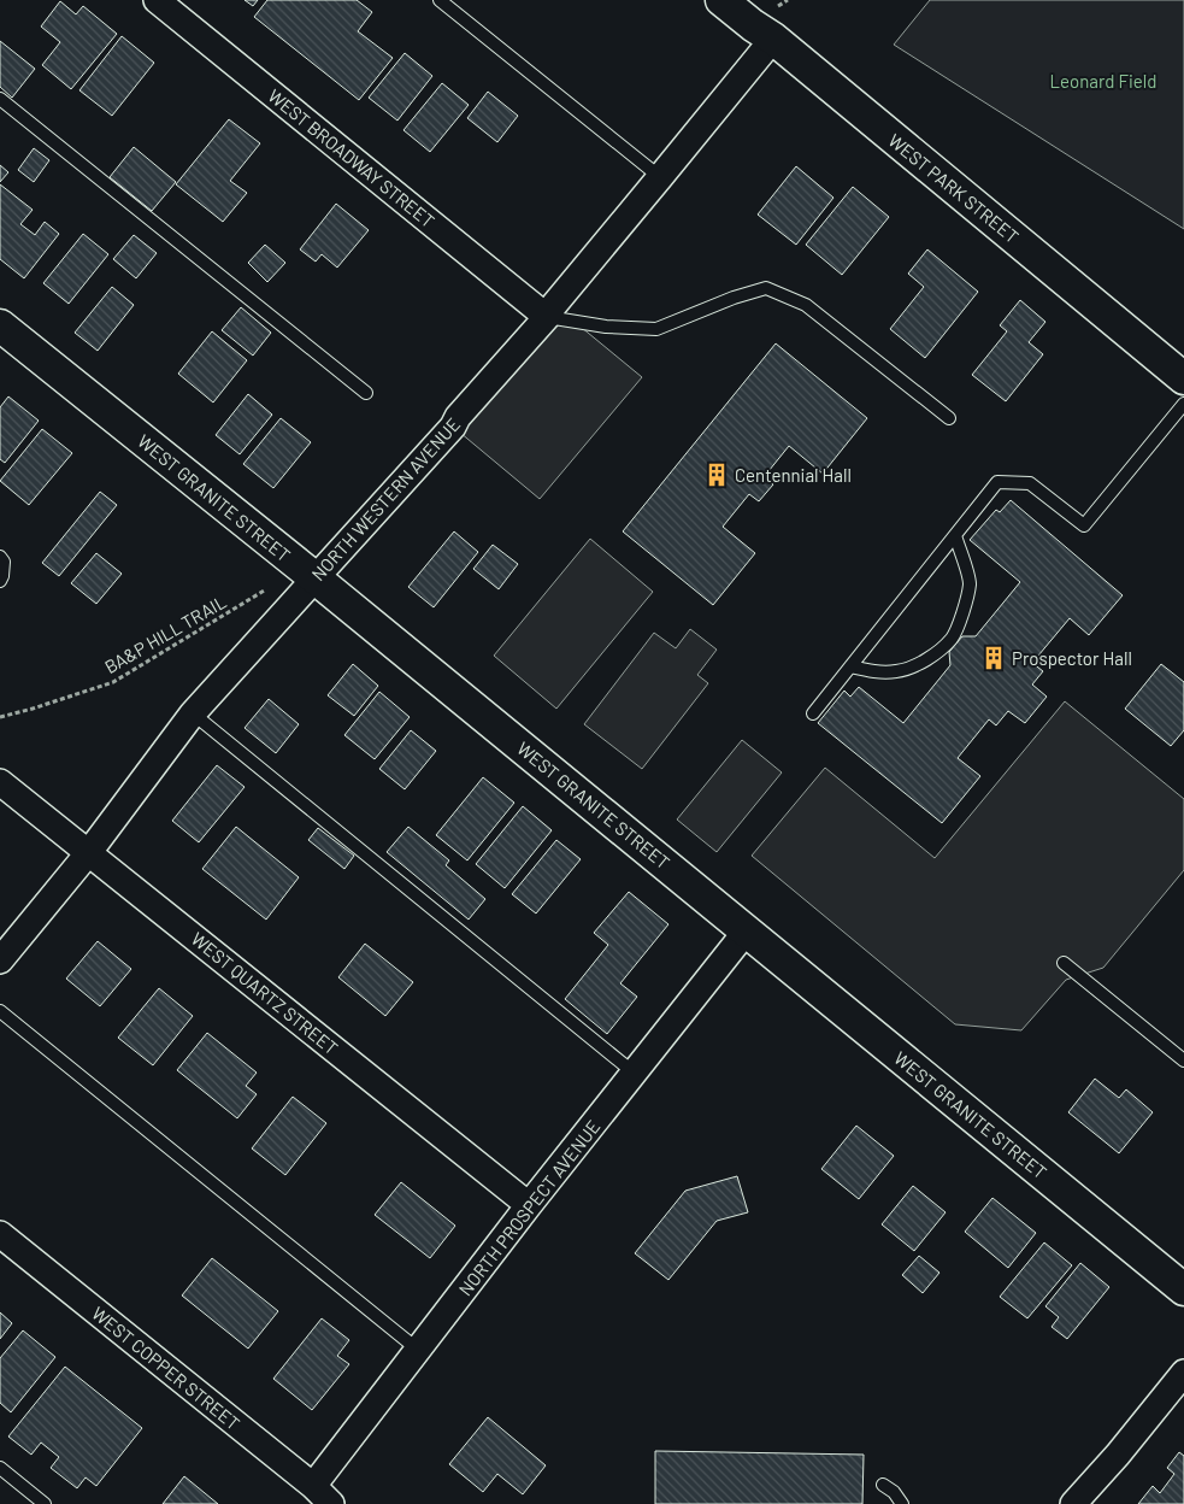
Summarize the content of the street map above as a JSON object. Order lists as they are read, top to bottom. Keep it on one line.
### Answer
{"streets":{"street":["WEST BROADWAY STREET","WEST PARK STREET","WEST GRANITE STREET","NORTH WESTERN AVENUE","WEST QUARTZ STREET","NORTH PROSPECT AVENUE","WEST COPPER STREET"],"path":["BA&P HILL TRAIL"]},"crossings":[["WEST BROADWAY STREET","NORTH WESTERN AVENUE"],["WEST PARK STREET","NORTH WESTERN AVENUE"],["WEST GRANITE STREET","NORTH WESTERN AVENUE"],["WEST GRANITE STREET","NORTH PROSPECT AVENUE"],["NORTH WESTERN AVENUE","WEST QUARTZ STREET"],["WEST QUARTZ STREET","NORTH PROSPECT AVENUE"],["NORTH PROSPECT AVENUE","WEST COPPER STREET"]],"parks":["Leonard Field"],"places":{"building":["Centennial Hall","Prospector Hall"]}}
